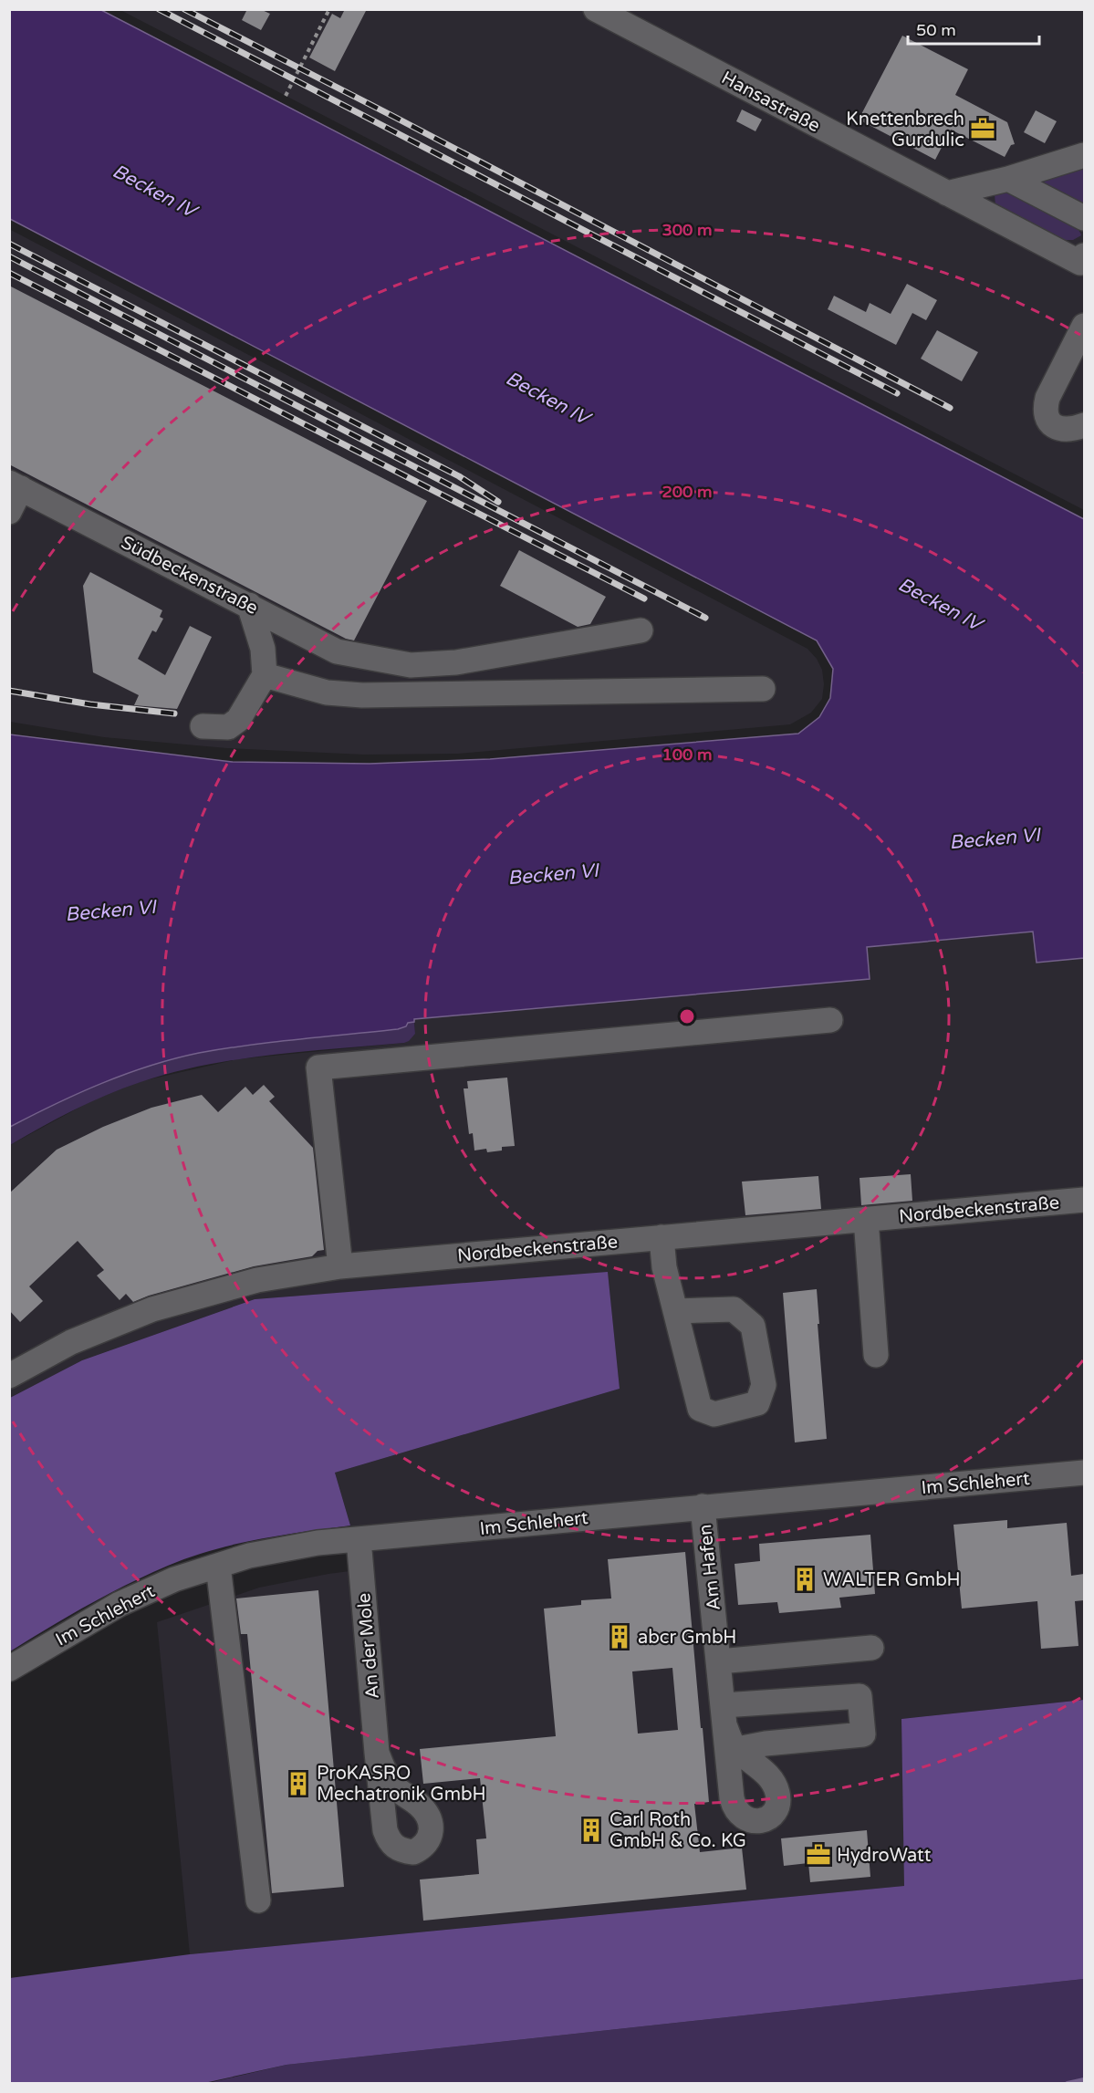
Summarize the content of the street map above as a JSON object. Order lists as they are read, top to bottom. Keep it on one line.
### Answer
{"streets":{"street":["Hansastraße","Südbeckenstraße","Nordbeckenstraße","Im Schlehert","Am Hafen","An der Mole"]},"crossings":[["Im Schlehert","Am Hafen"],["Im Schlehert","An der Mole"]],"water":["Becken IV","Becken VI"],"places":{"office":["Knettenbrech Gurdulic","HydroWatt"],"building":["WALTER GmbH","abcr GmbH","ProKASRO Mechatronik GmbH","Carl Roth GmbH & Co. KG"]},"scale_bar":"50 m","rings":["300 m","200 m","100 m"]}
